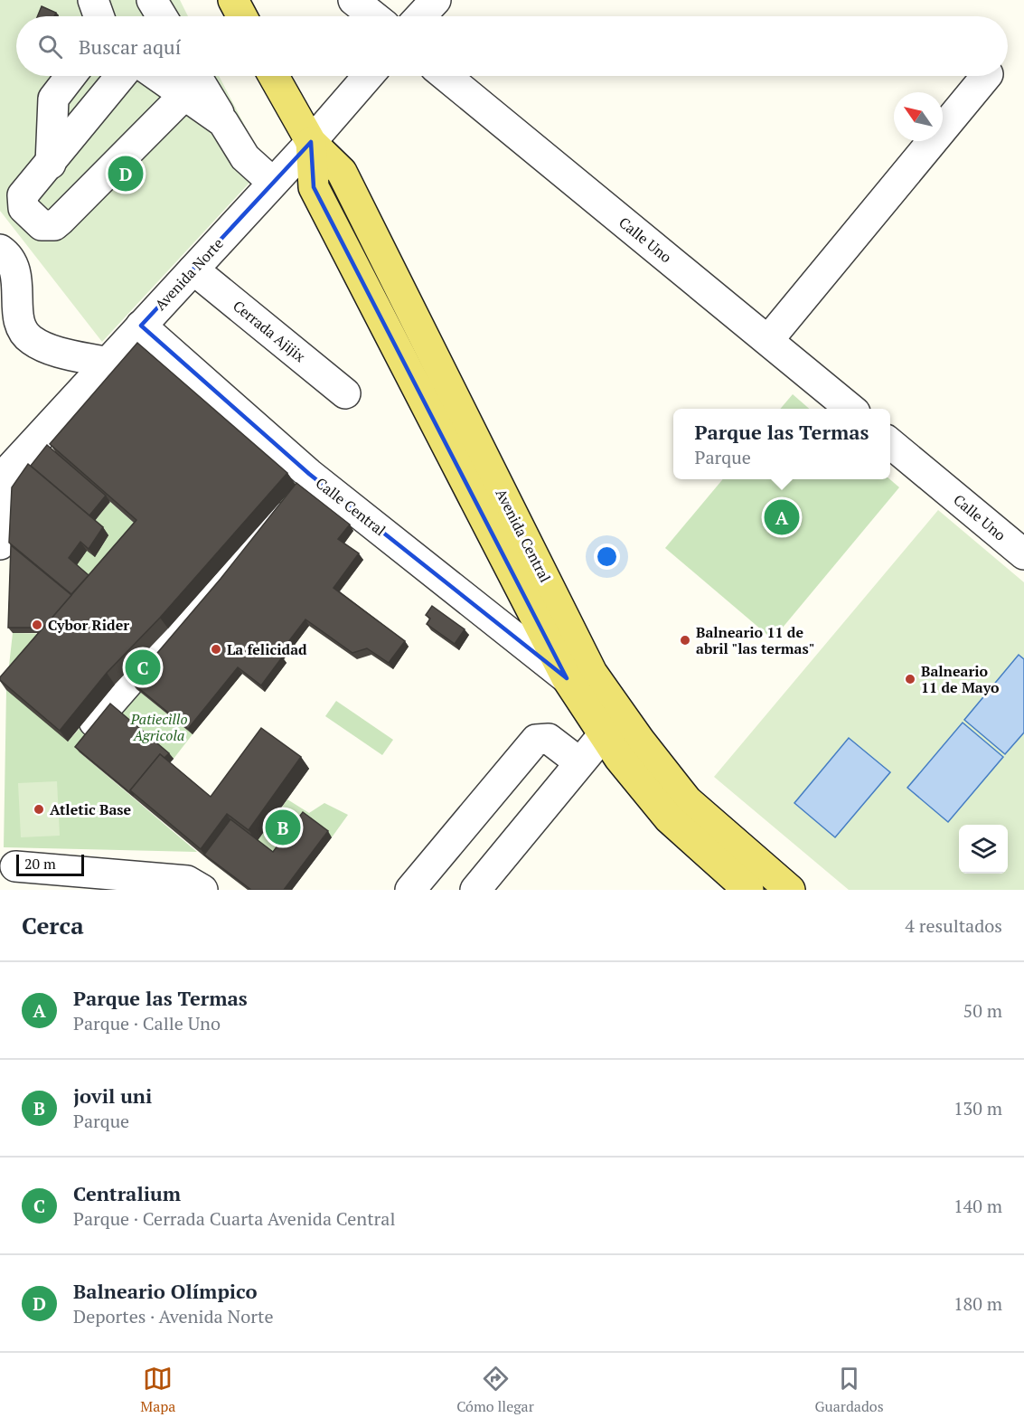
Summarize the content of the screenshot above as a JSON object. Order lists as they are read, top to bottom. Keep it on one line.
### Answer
{"streets":{"main road":["Avenida Central"],"street":["Calle Uno","Avenida Norte","Cerrada Ajijix","Calle Central"]},"crossings":[["Avenida Norte","Cerrada Ajijix"],["Avenida Norte","Calle Central"],["Avenida Norte","Avenida Central"],["Calle Central","Avenida Central"]],"parks":["Patiecillo Agricola"],"places":["Cybor Rider","Balneario 11 de abril \"las termas\"","La felicidad","Balneario 11 de Mayo","Atletic Base"],"scale_bar":"20 m","north":"top left","page":{"search":"Buscar aquí","pins":["D","A","C","B"],"popup":["Parque las Termas","Parque"],"scale":"20 m","heading":["Cerca","4 resultados"],"list":[{"mark":"A","name":"Parque las Termas","note":"Parque · Calle Uno","value":"50 m"},{"mark":"B","name":"jovil uni","note":"Parque","value":"130 m"},{"mark":"C","name":"Centralium","note":"Parque · Cerrada Cuarta Avenida Central","value":"140 m"},{"mark":"D","name":"Balneario Olímpico","note":"Deportes · Avenida Norte","value":"180 m"}],"nav":["Mapa","Cómo llegar","Guardados"]}}
